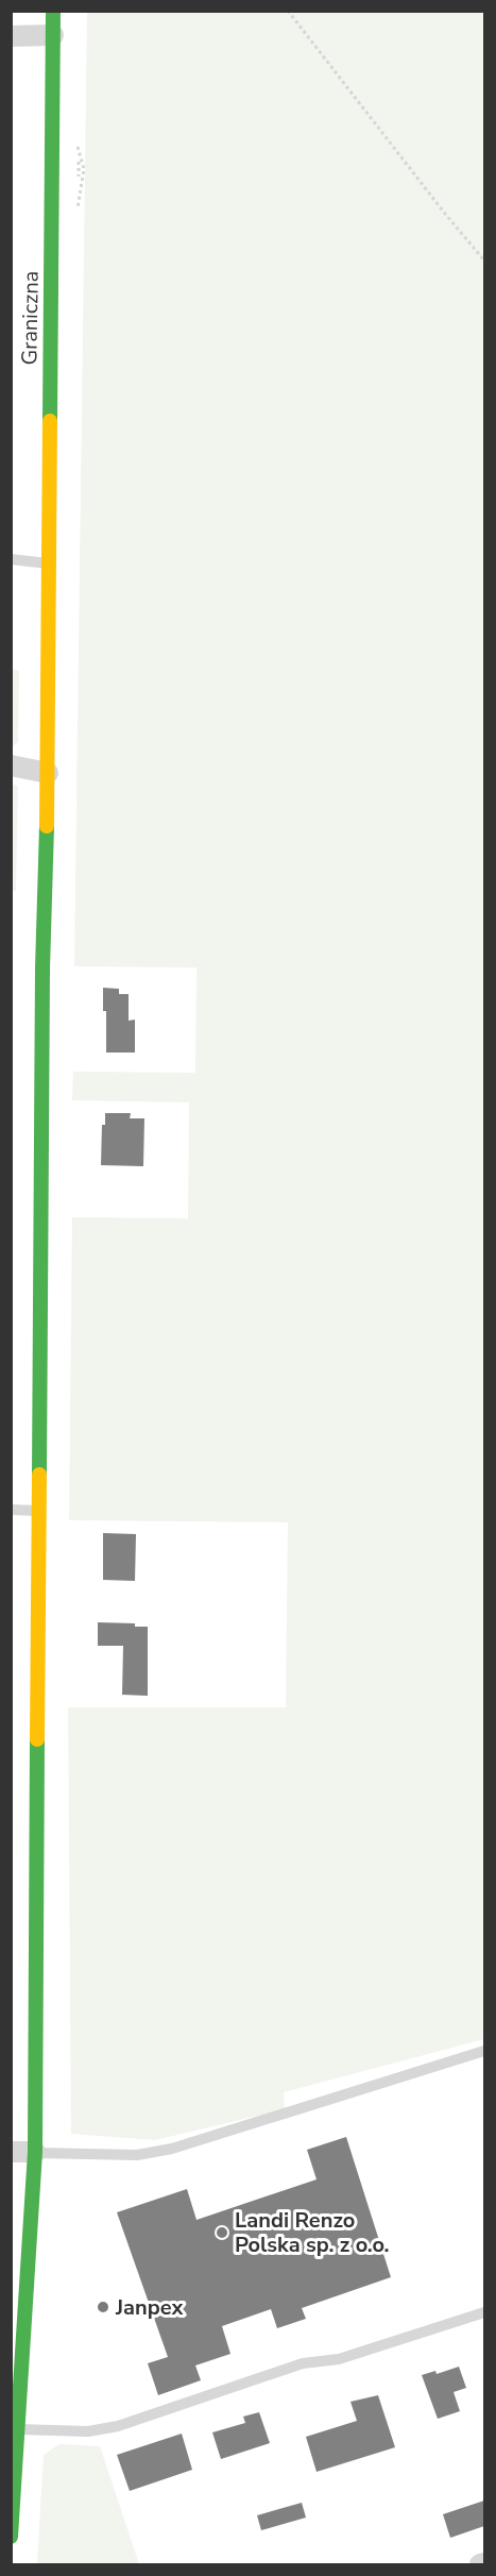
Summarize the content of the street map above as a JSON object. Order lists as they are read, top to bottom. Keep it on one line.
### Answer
{"streets":{"street":["Graniczna"]},"places":["Landi Renzo Polska sp. z o.o.","Janpex"]}
